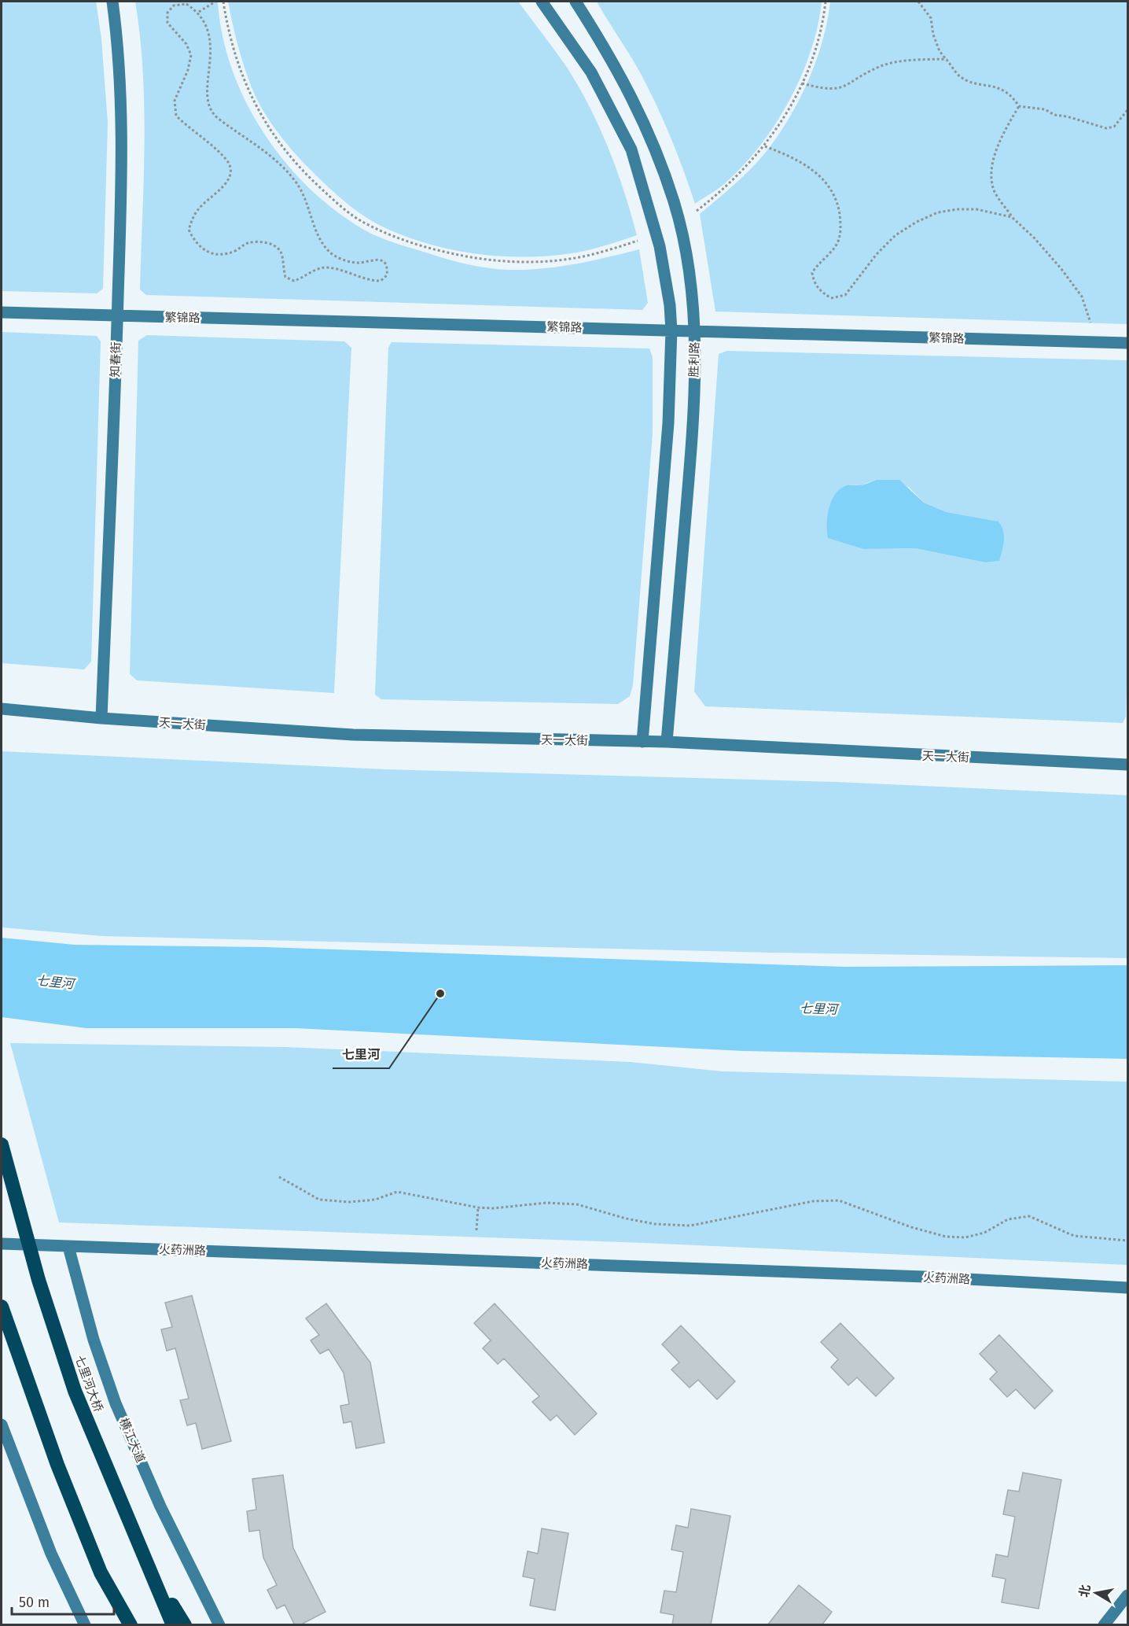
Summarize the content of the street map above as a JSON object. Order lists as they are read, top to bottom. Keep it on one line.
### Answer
{"streets":{"highway":["七里河大桥"],"street":["繁锦路","知春街","胜利路","天一大街","火药洲路","横江大道"]},"crossings":[["繁锦路","知春街"],["繁锦路","胜利路"],["知春街","天一大街"],["胜利路","天一大街"],["火药洲路","横江大道"]],"water":["七里河"],"places":["七里河"],"scale_bar":"50 m","north":"left"}
